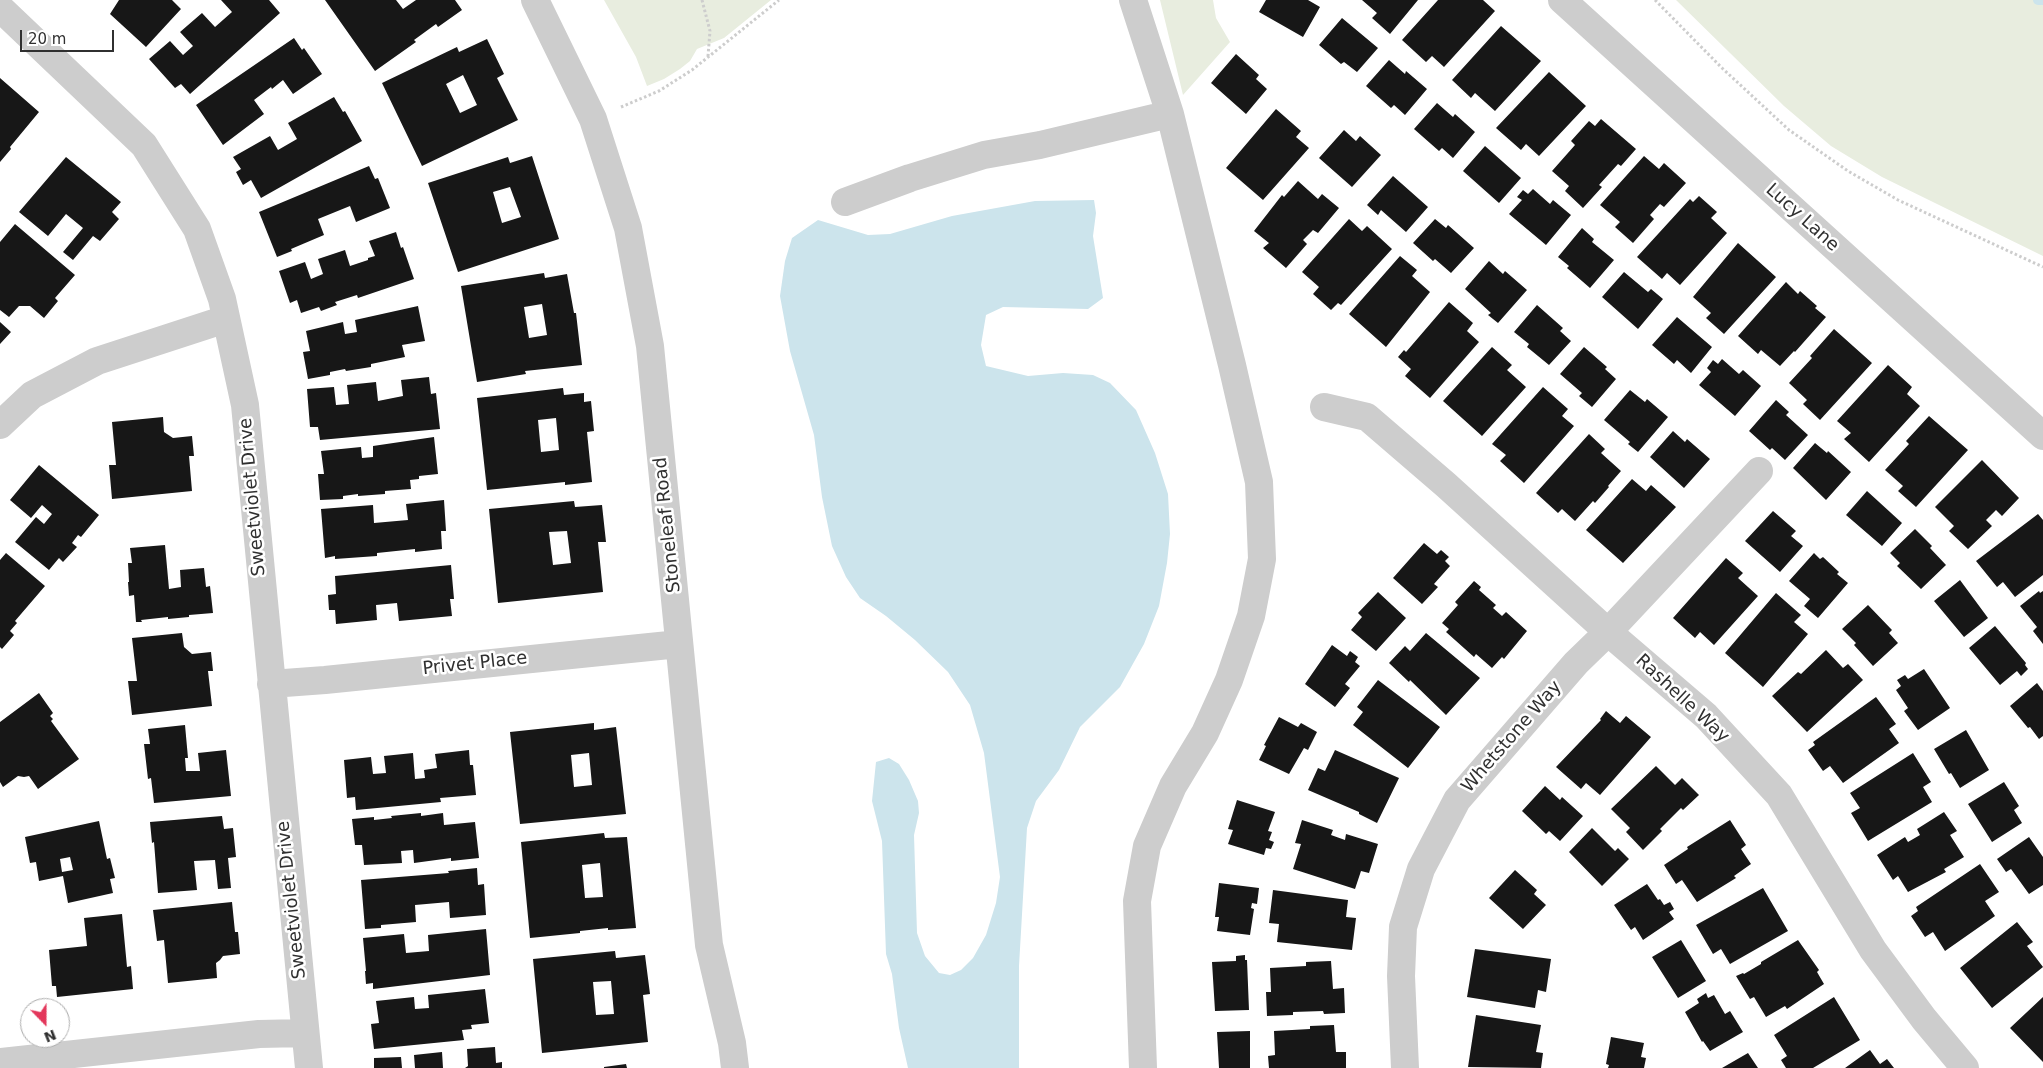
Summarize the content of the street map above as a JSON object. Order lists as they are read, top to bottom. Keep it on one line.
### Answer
{"streets":{"street":["Lucy Lane","Sweetviolet Drive","Stoneleaf Road","Privet Place","Rashelle Way","Whetstone Way"]},"crossings":[["Sweetviolet Drive","Privet Place"],["Stoneleaf Road","Privet Place"],["Rashelle Way","Whetstone Way"]],"scale_bar":"20 m","north":"bottom"}
